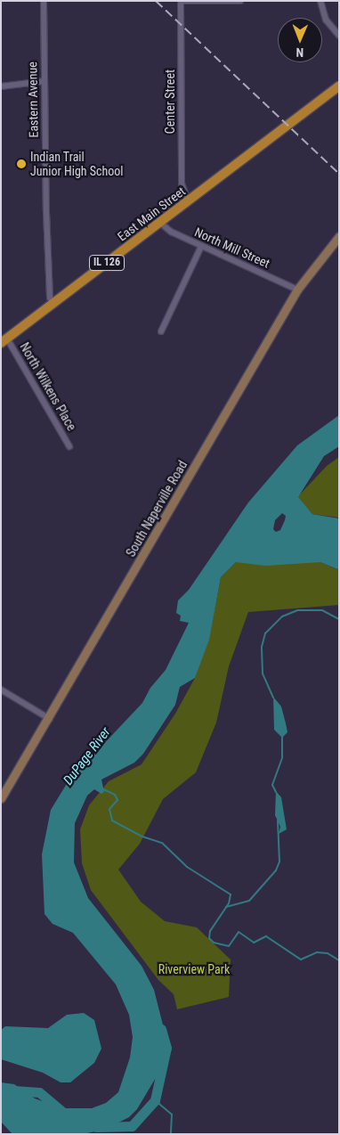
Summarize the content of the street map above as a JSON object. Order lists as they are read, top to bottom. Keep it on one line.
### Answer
{"streets":{"main road":["East Main Street","IL 126","South Naperville Road"],"street":["Eastern Avenue","Center Street","North Mill Street","North Wilkens Place"]},"crossings":[["Eastern Avenue","East Main Street"],["Center Street","East Main Street"],["East Main Street","North Mill Street"],["East Main Street","North Wilkens Place"],["North Mill Street","South Naperville Road"]],"water":["DuPage River"],"parks":["Riverview Park"],"places":["Indian Trail Junior High School"],"north":"bottom"}
